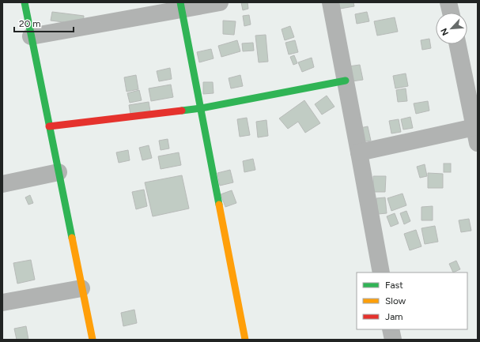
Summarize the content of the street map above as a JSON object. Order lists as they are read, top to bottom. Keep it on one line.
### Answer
{"legend":["Fast","Slow","Jam"],"scale_bar":"20 m","north":"bottom left"}
